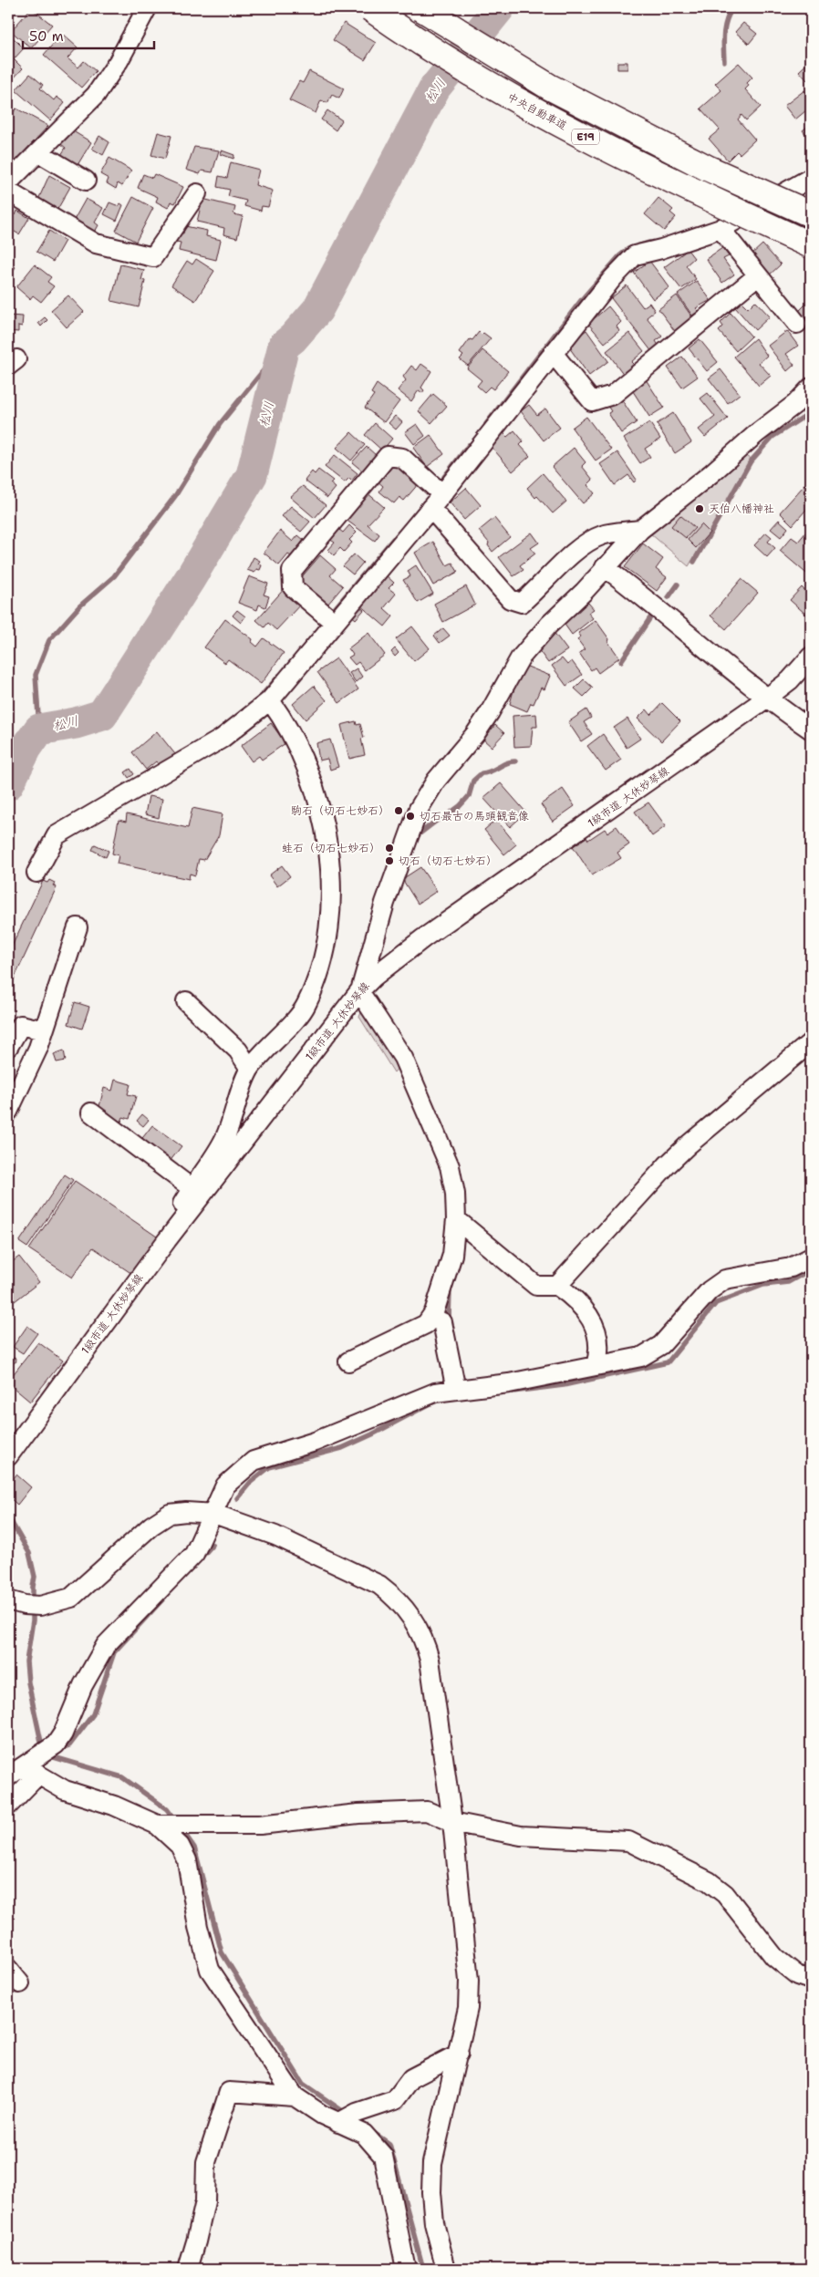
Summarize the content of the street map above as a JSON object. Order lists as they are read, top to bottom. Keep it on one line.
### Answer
{"streets":{"highway":["中央自動車道","E19"],"street":["1級市道 大休妙琴線"]},"water":["松川"],"places":["天伯八幡神社","駒石（切石七妙石）","切石最古の馬頭観音像","蛙石（切石七妙石）","切石（切石七妙石）"],"scale_bar":"50 m"}
